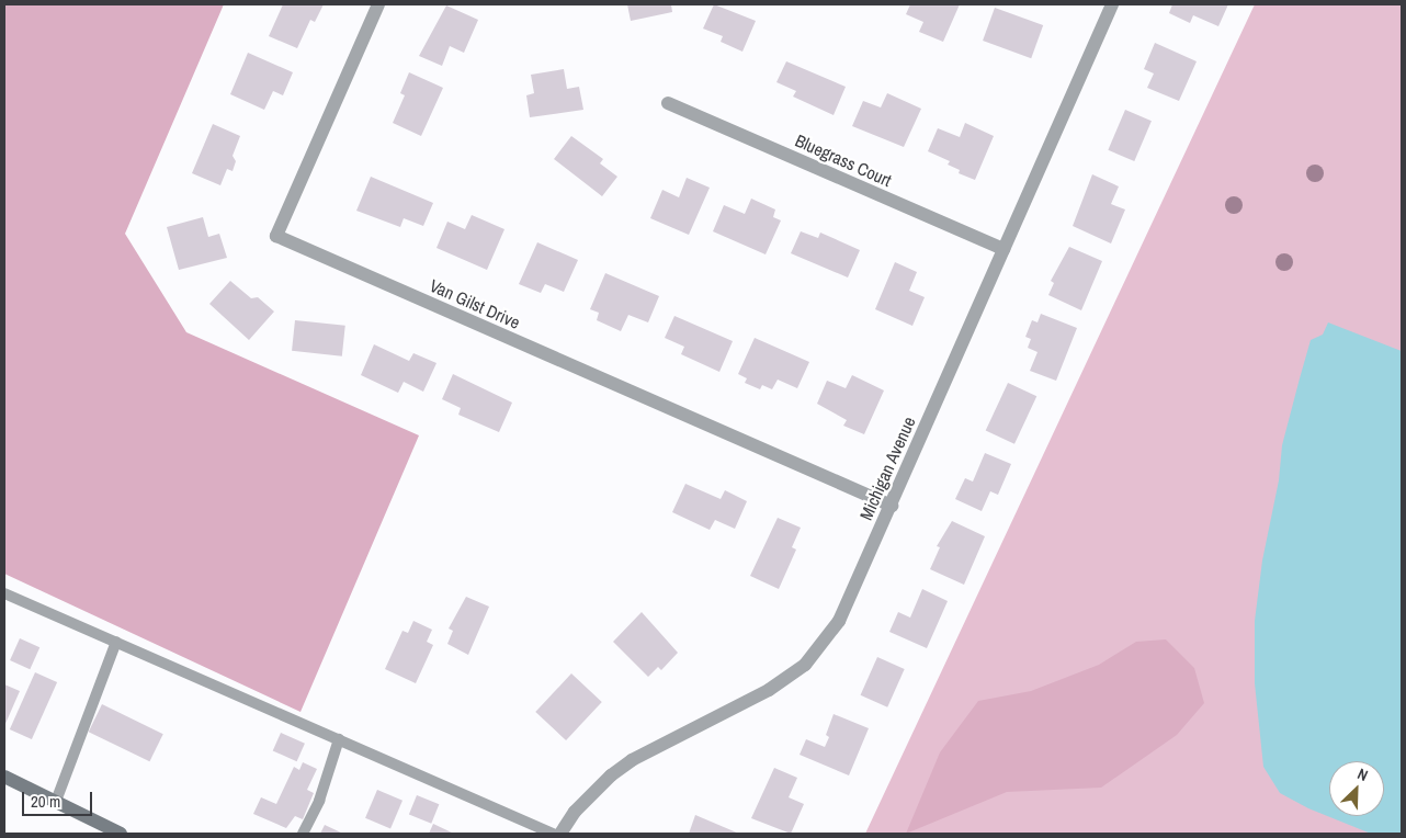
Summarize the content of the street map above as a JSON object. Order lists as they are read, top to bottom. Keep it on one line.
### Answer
{"streets":{"street":["Bluegrass Court","Van Gilst Drive","Michigan Avenue"]},"crossings":[["Bluegrass Court","Michigan Avenue"],["Van Gilst Drive","Michigan Avenue"]],"scale_bar":"20 m","north":"top right"}
